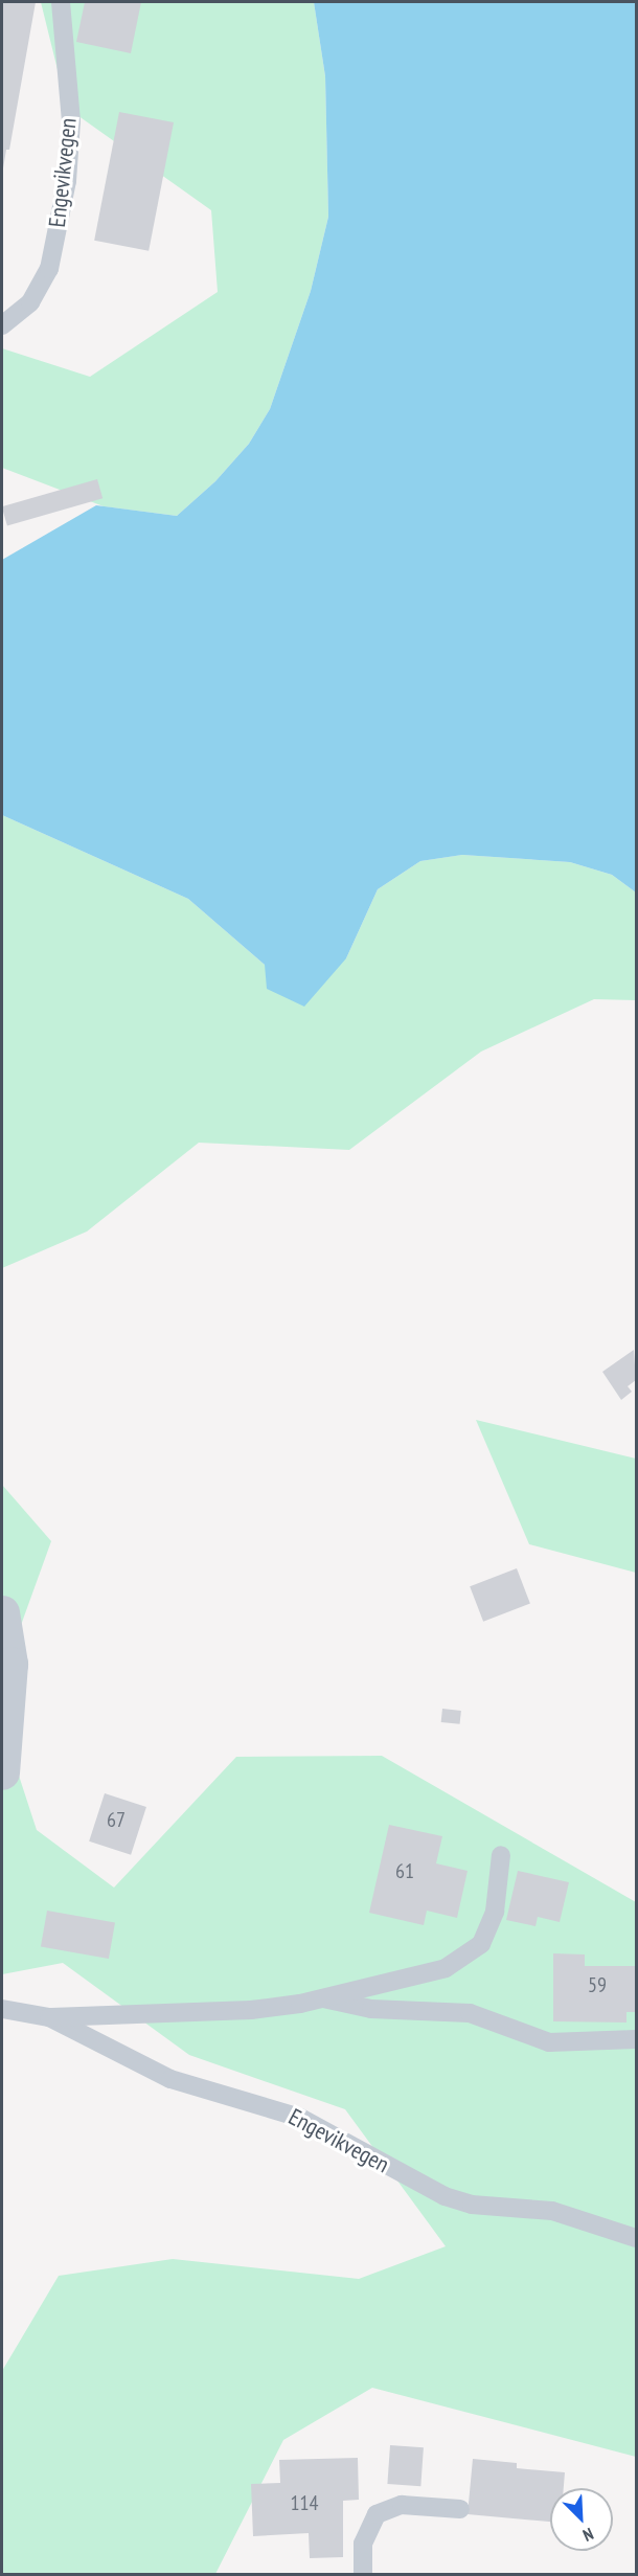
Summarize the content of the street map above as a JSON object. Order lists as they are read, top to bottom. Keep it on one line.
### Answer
{"streets":{"lane":["Engevikvegen"]},"house_numbers":["67","61","59","114"],"north":"bottom right"}
